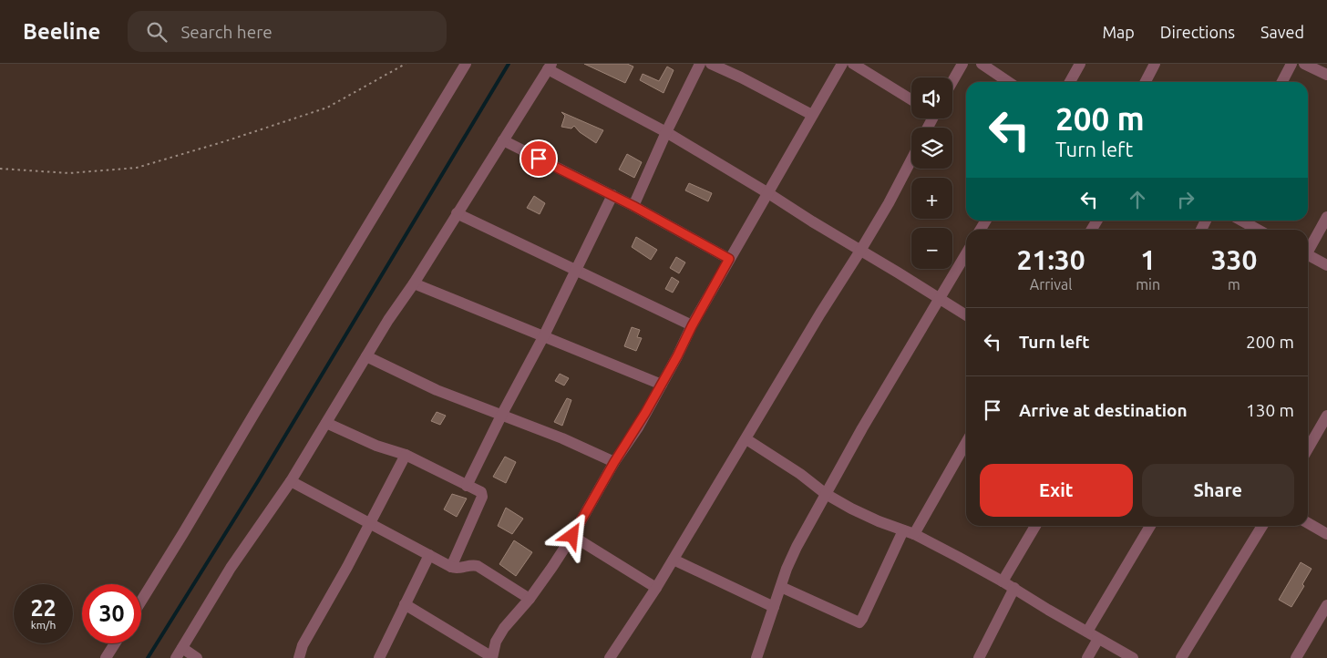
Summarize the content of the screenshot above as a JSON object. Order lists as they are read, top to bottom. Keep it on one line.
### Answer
{"page":{"header":"Beeline","search":"Search here","nav":["Map","Directions","Saved"],"map_buttons":["+","−"],"turn":["200 m","Turn left"],"eta":["21:30","Arrival","1","min","330","m"],"list":[{"name":"Turn left","value":"200 m"},{"name":"Arrive at destination","value":"130 m"}],"buttons":["Exit","Share"],"speed":"22 km/h","limit":"30"}}
